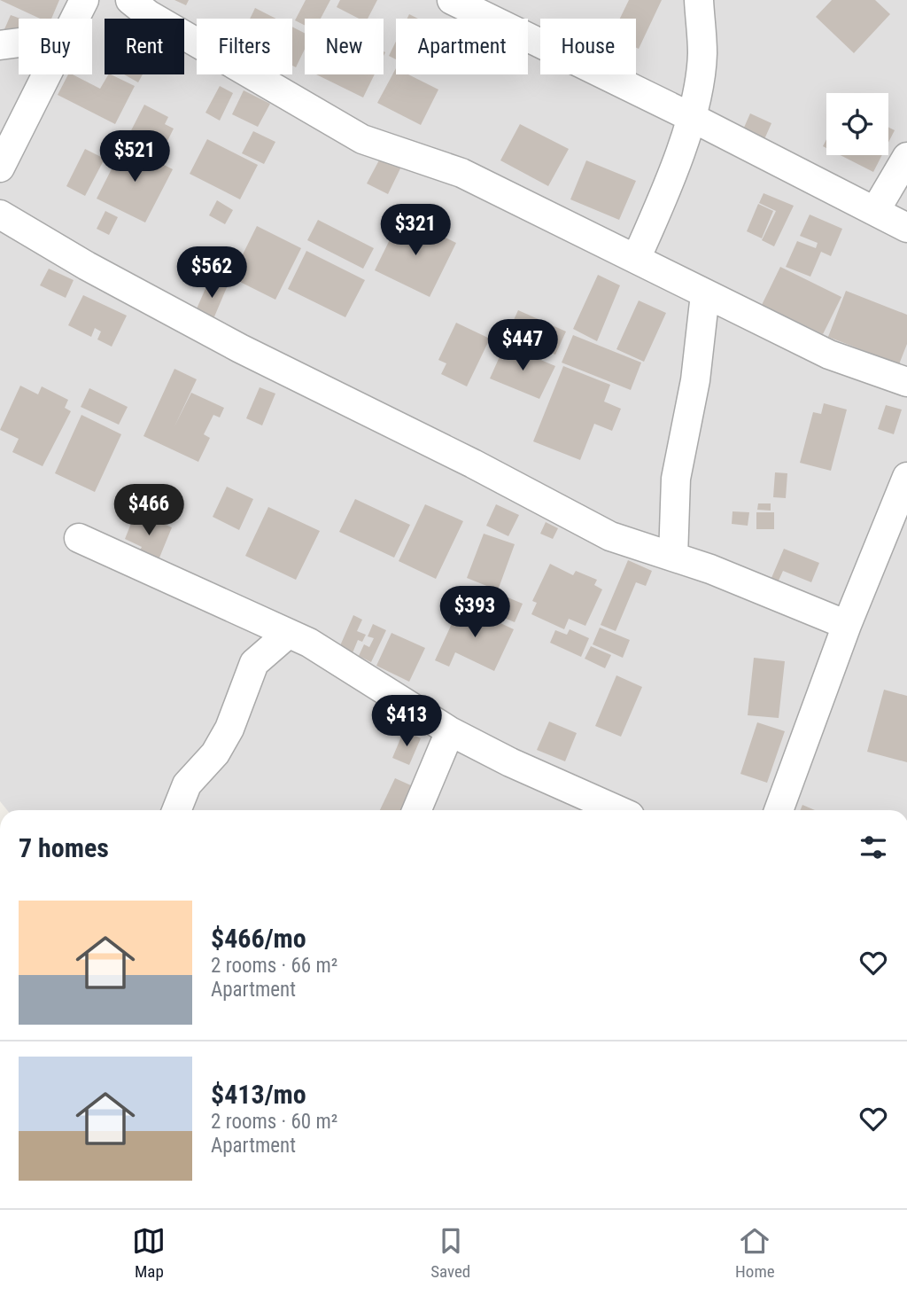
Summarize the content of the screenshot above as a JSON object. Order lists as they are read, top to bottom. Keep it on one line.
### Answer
{"page":{"chip":["Buy","Rent","Filters","New","Apartment","House"],"price":["$521","$321","$562","$447","$466","$393","$413"],"heading":"7 homes","list":[{"name":"$466/mo","note":"2 rooms · 66 m² · Apartment"},{"name":"$413/mo","note":"2 rooms · 60 m² · Apartment"}],"tabs":["Map","Saved","Home"]}}
